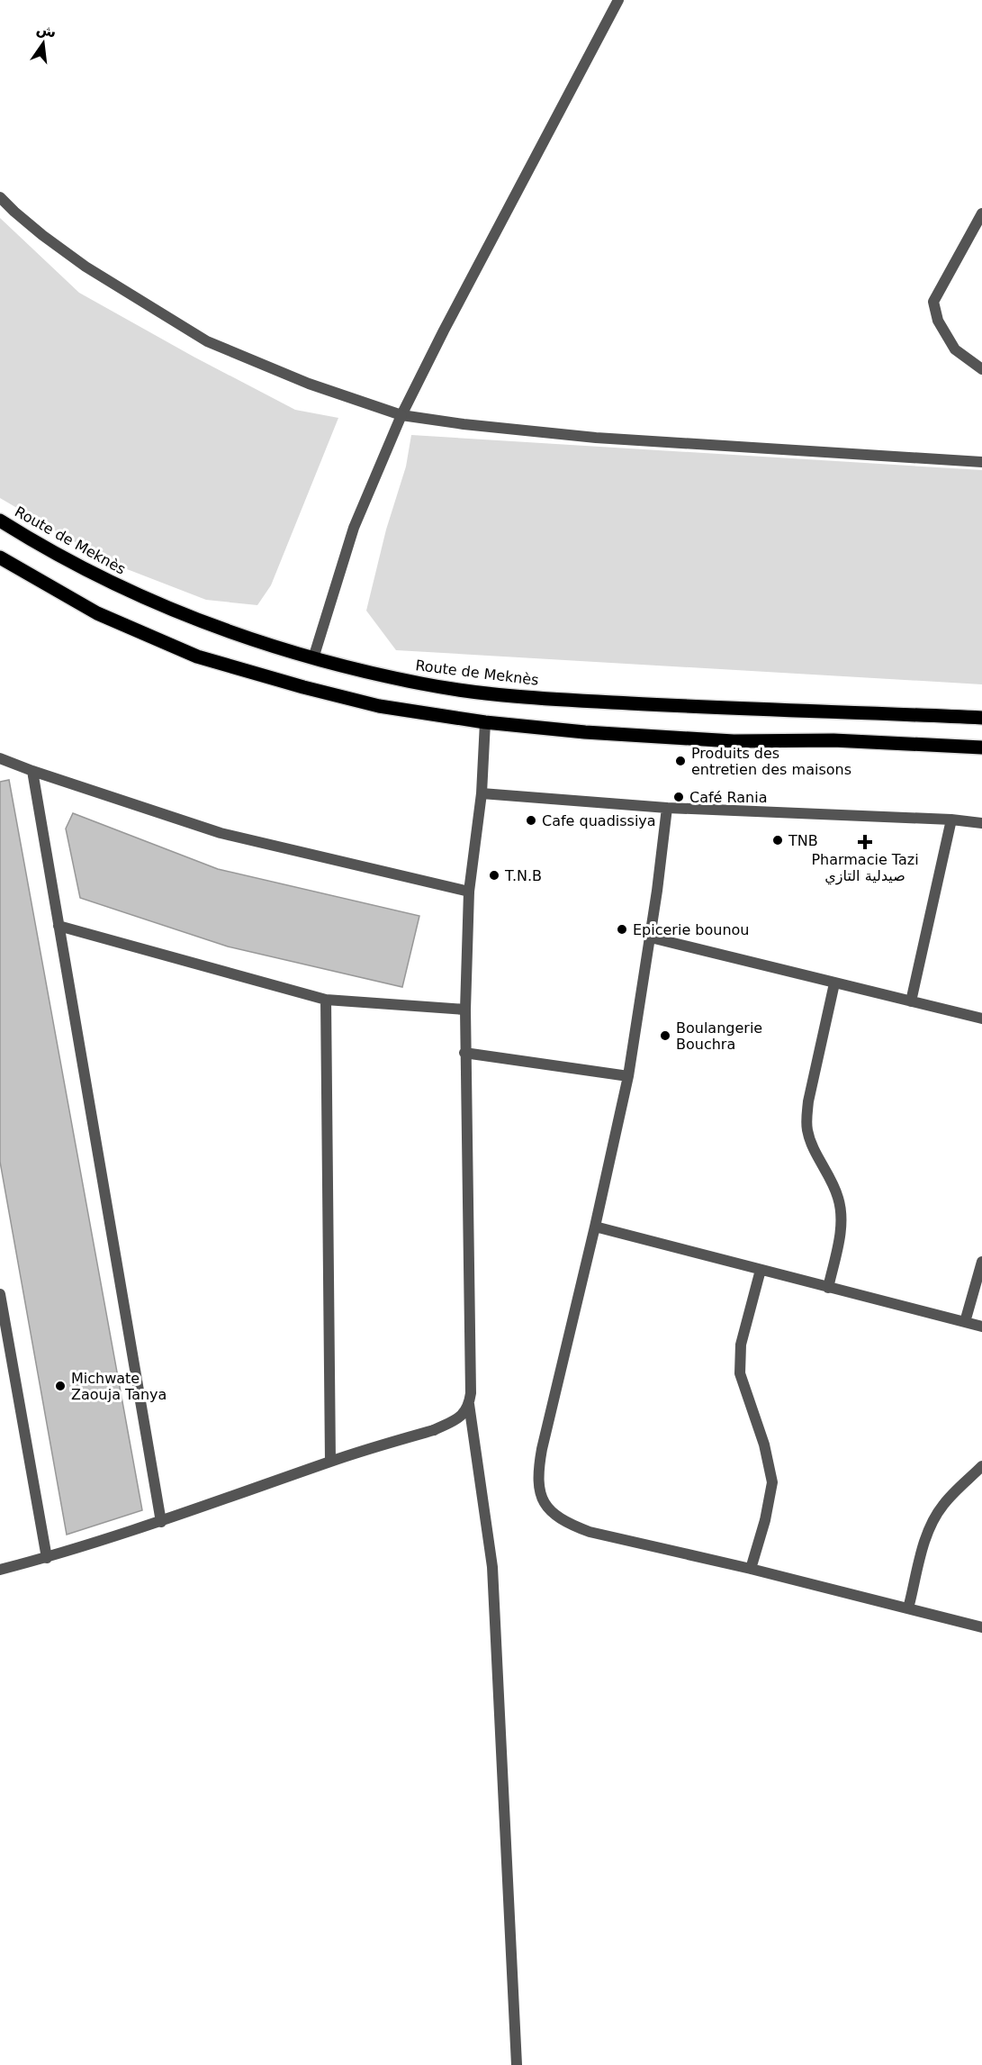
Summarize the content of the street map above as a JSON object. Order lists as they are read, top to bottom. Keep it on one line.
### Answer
{"streets":{"main road":["Route de Meknès"]},"places":{"other":["Produits des entretien des maisons","Café Rania","Cafe quadissiya","TNB","T.N.B","Epicerie bounou","Boulangerie Bouchra","Michwate Zaouja Tanya"],"health":["Pharmacie Tazi صيدلية التازي"]},"north":"top"}
